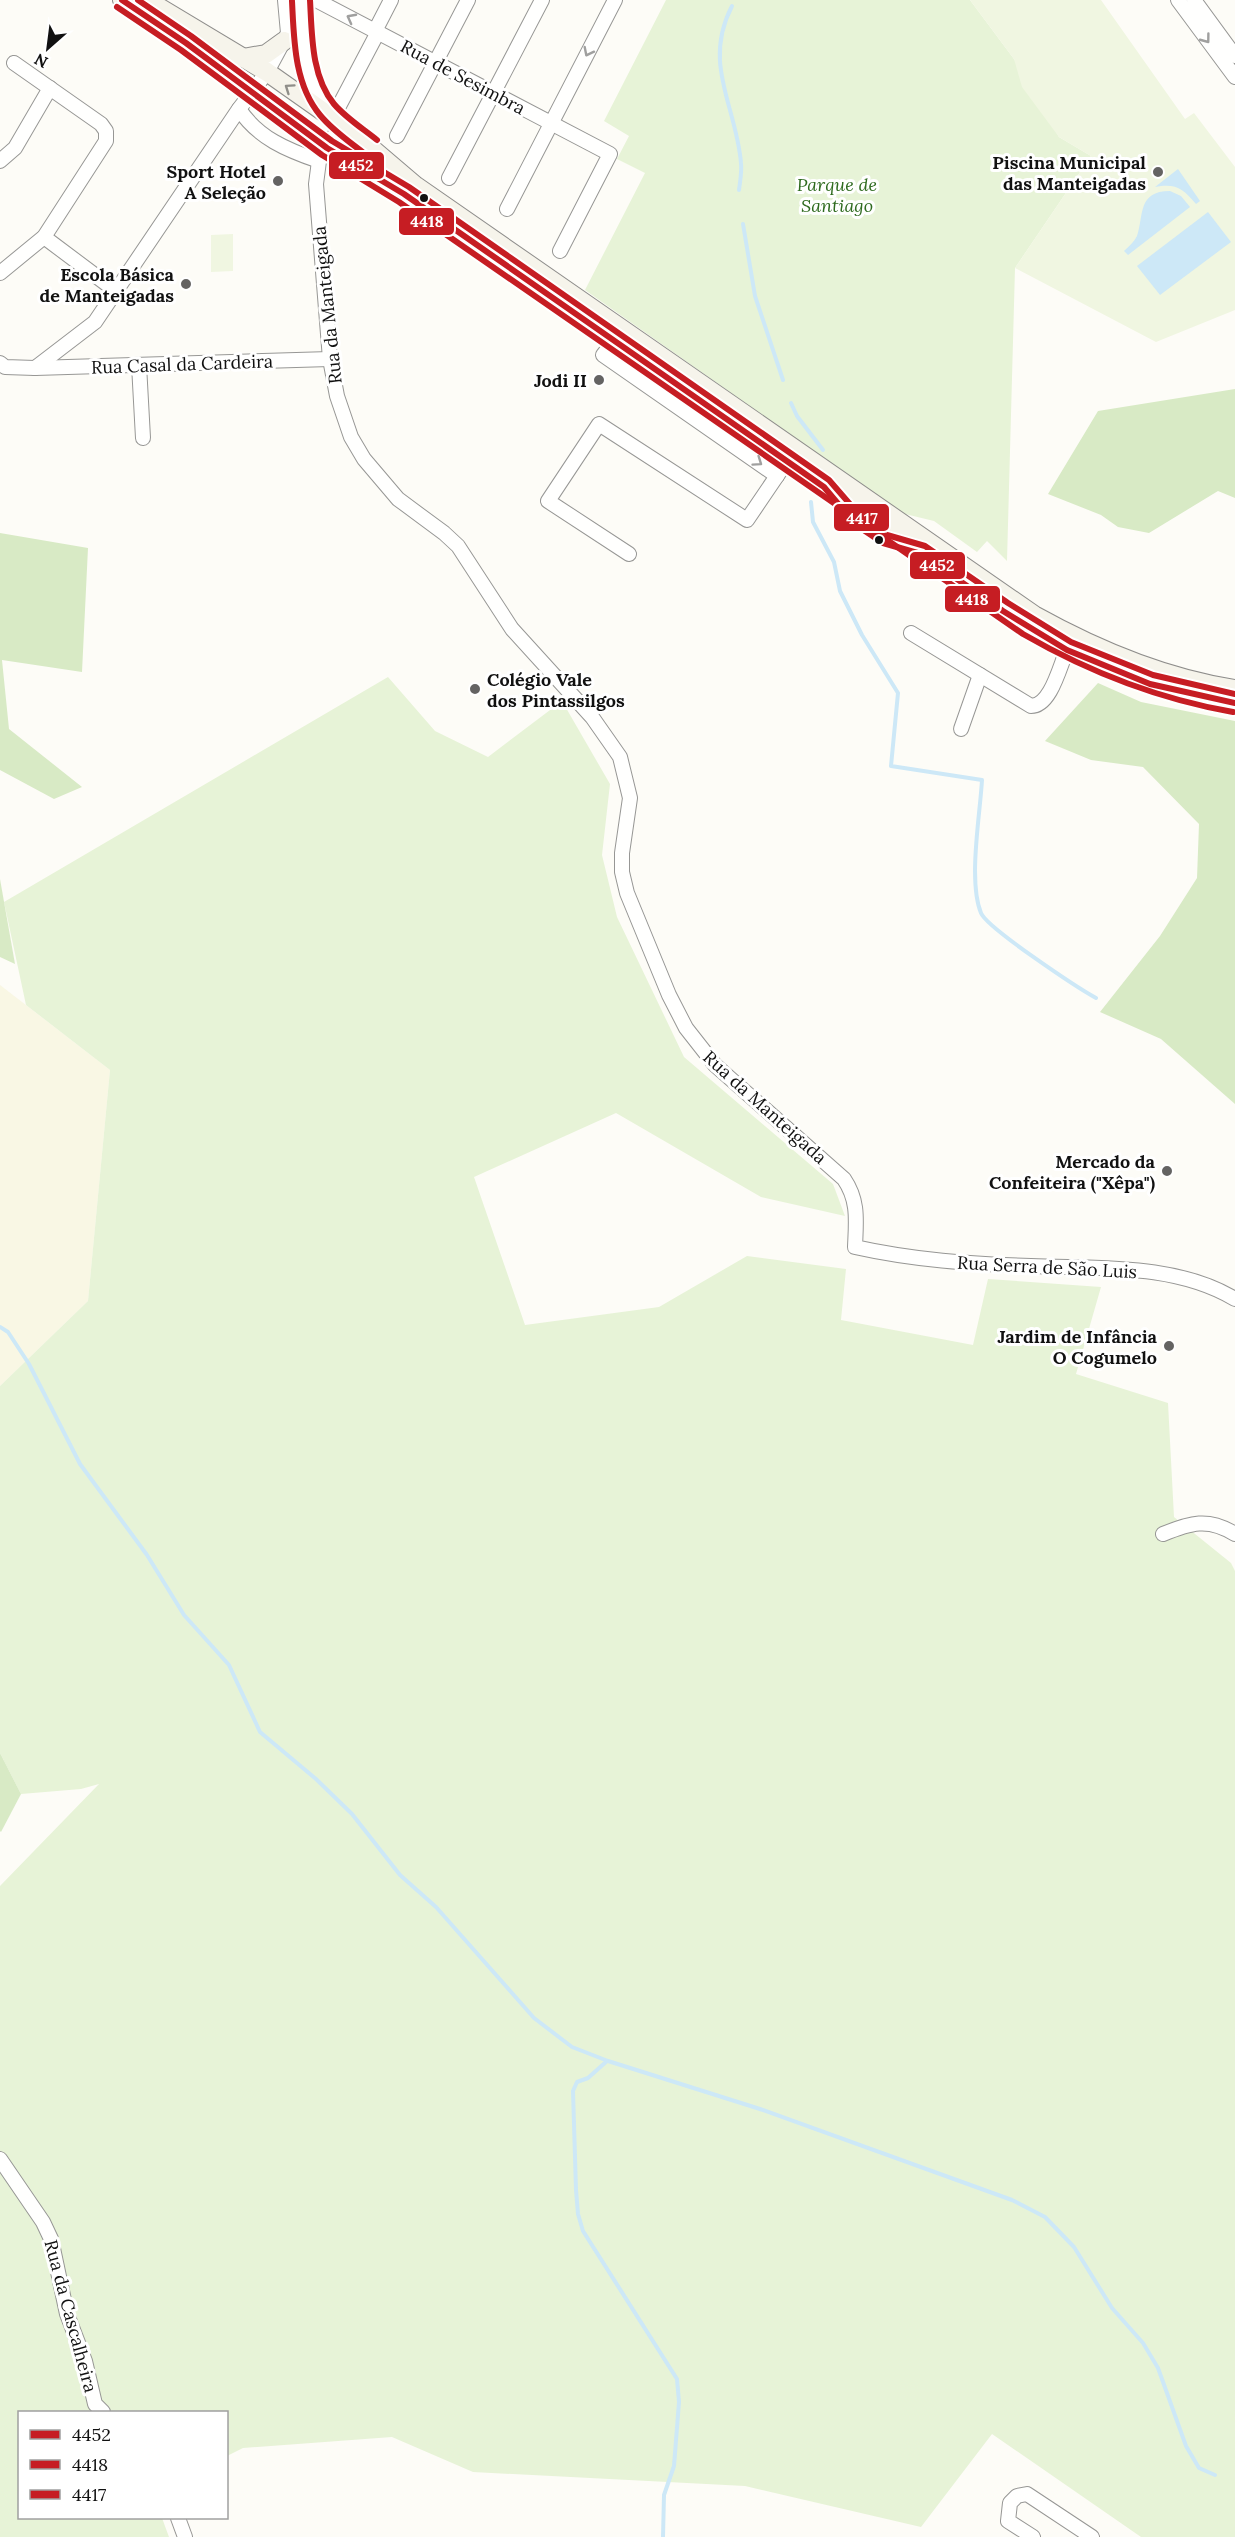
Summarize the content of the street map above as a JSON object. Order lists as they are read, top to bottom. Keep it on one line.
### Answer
{"streets":{"street":["Rua de Sesimbra","Rua da Manteigada","Rua Casal da Cardeira","Rua Serra de São Luis","Rua da Cascalheira"]},"crossings":[["Rua de Sesimbra","Rua da Manteigada"],["Rua da Manteigada","Rua Casal da Cardeira"],["Rua da Manteigada","Rua Serra de São Luis"]],"parks":["Parque de Santiago"],"places":["Piscina Municipal das Manteigadas","Sport Hotel A Seleção","Escola Básica de Manteigadas","Jodi II","Colégio Vale dos Pintassilgos","Mercado da Confeiteira (\"Xêpa\")","Jardim de Infância O Cogumelo"],"lines":["transit line 4452","transit line 4417","transit line 4418"],"legend":["4452","4418","4417"],"north":"bottom left"}
